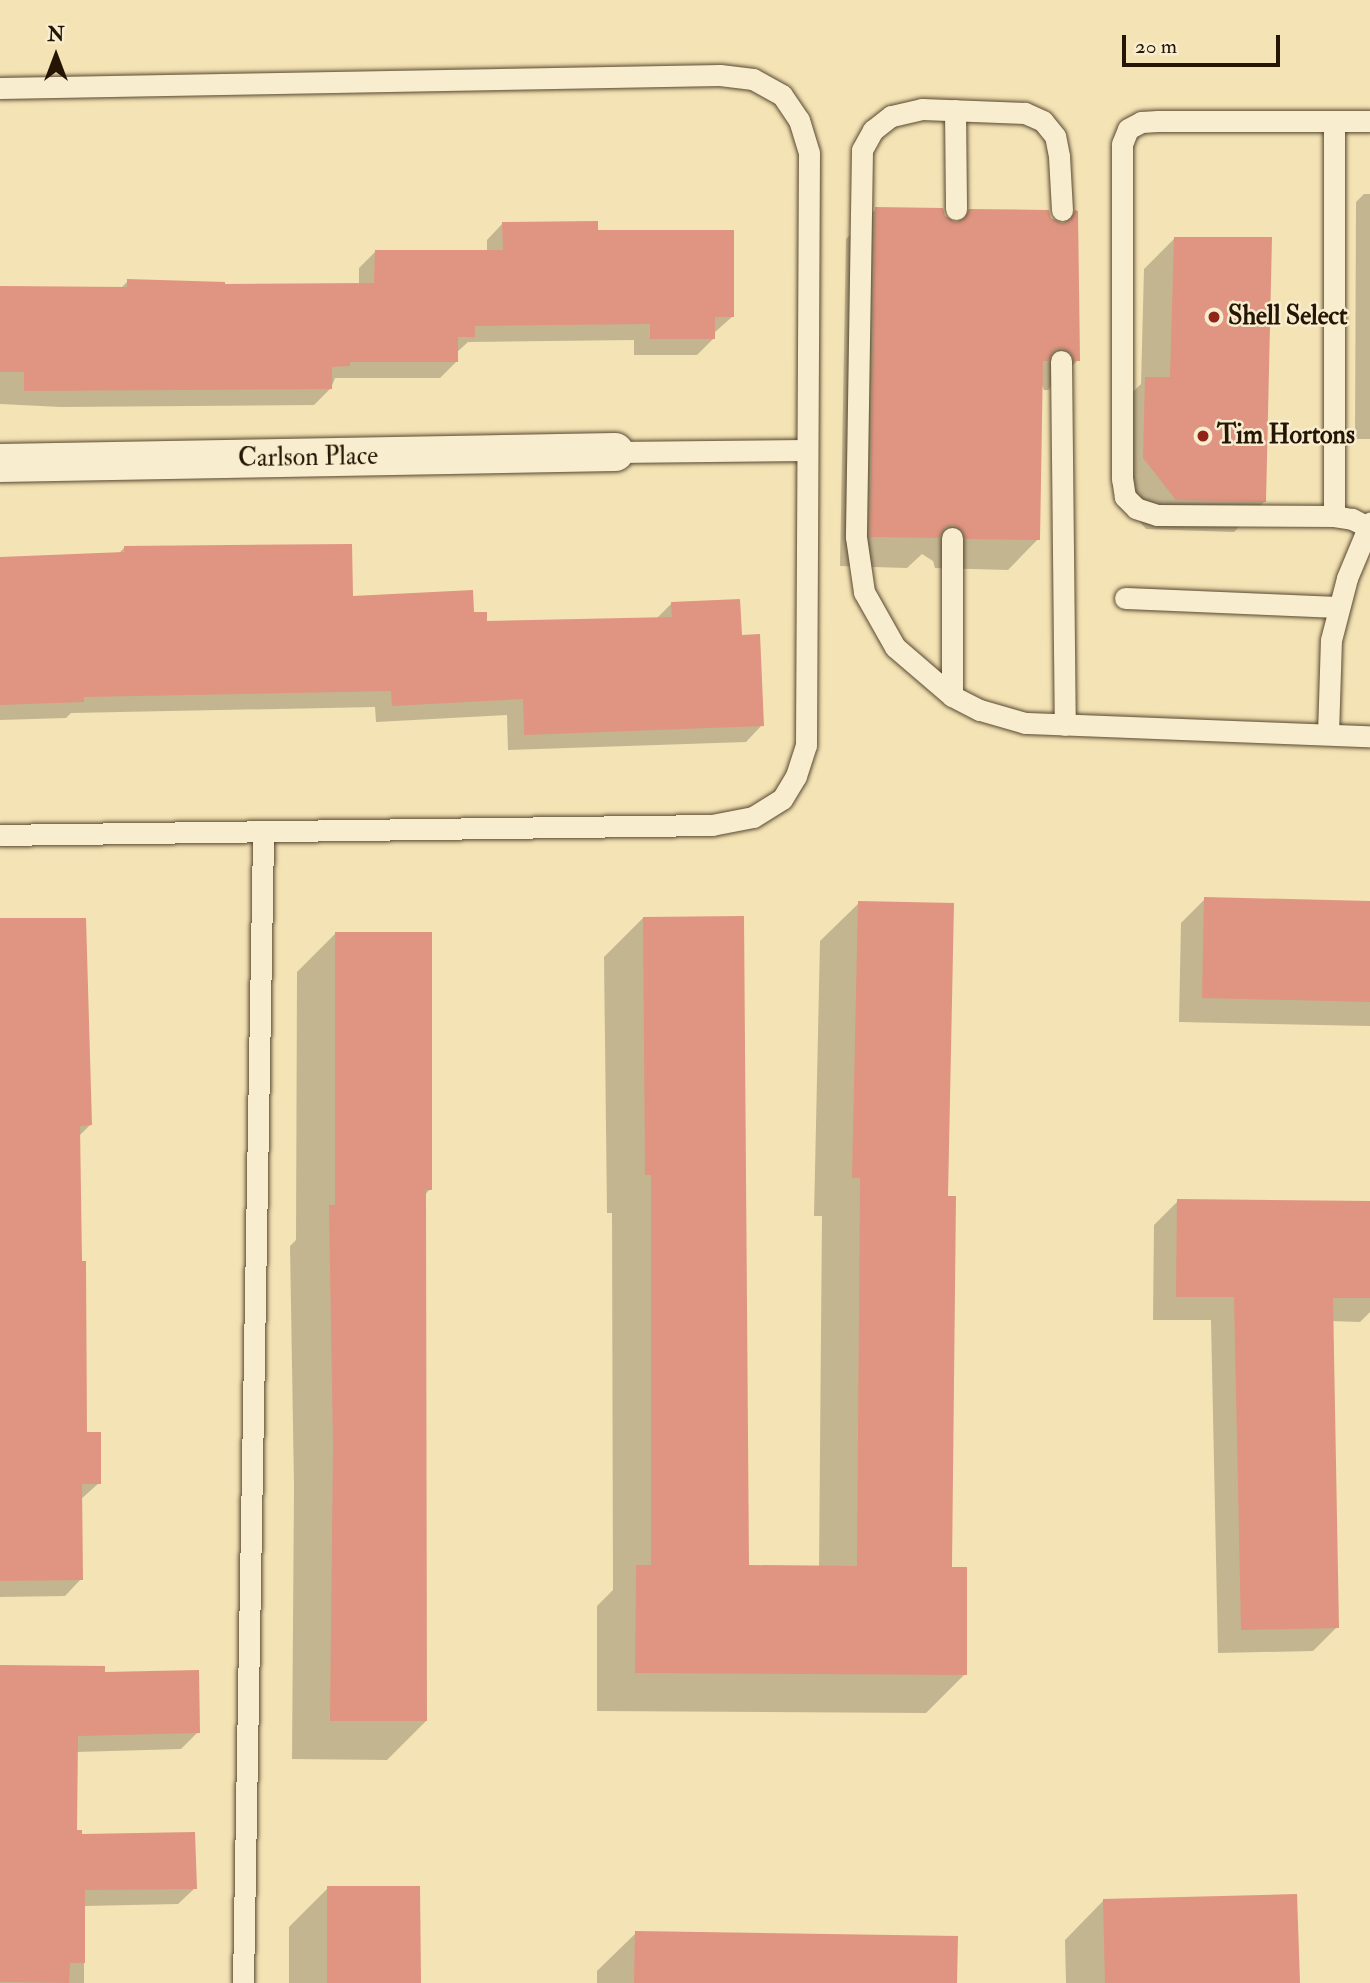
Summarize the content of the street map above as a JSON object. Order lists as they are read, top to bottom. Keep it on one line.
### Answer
{"streets":{"street":["Carlson Place"]},"places":["Shell Select","Tim Hortons"],"scale_bar":"20 m","north":"top"}
